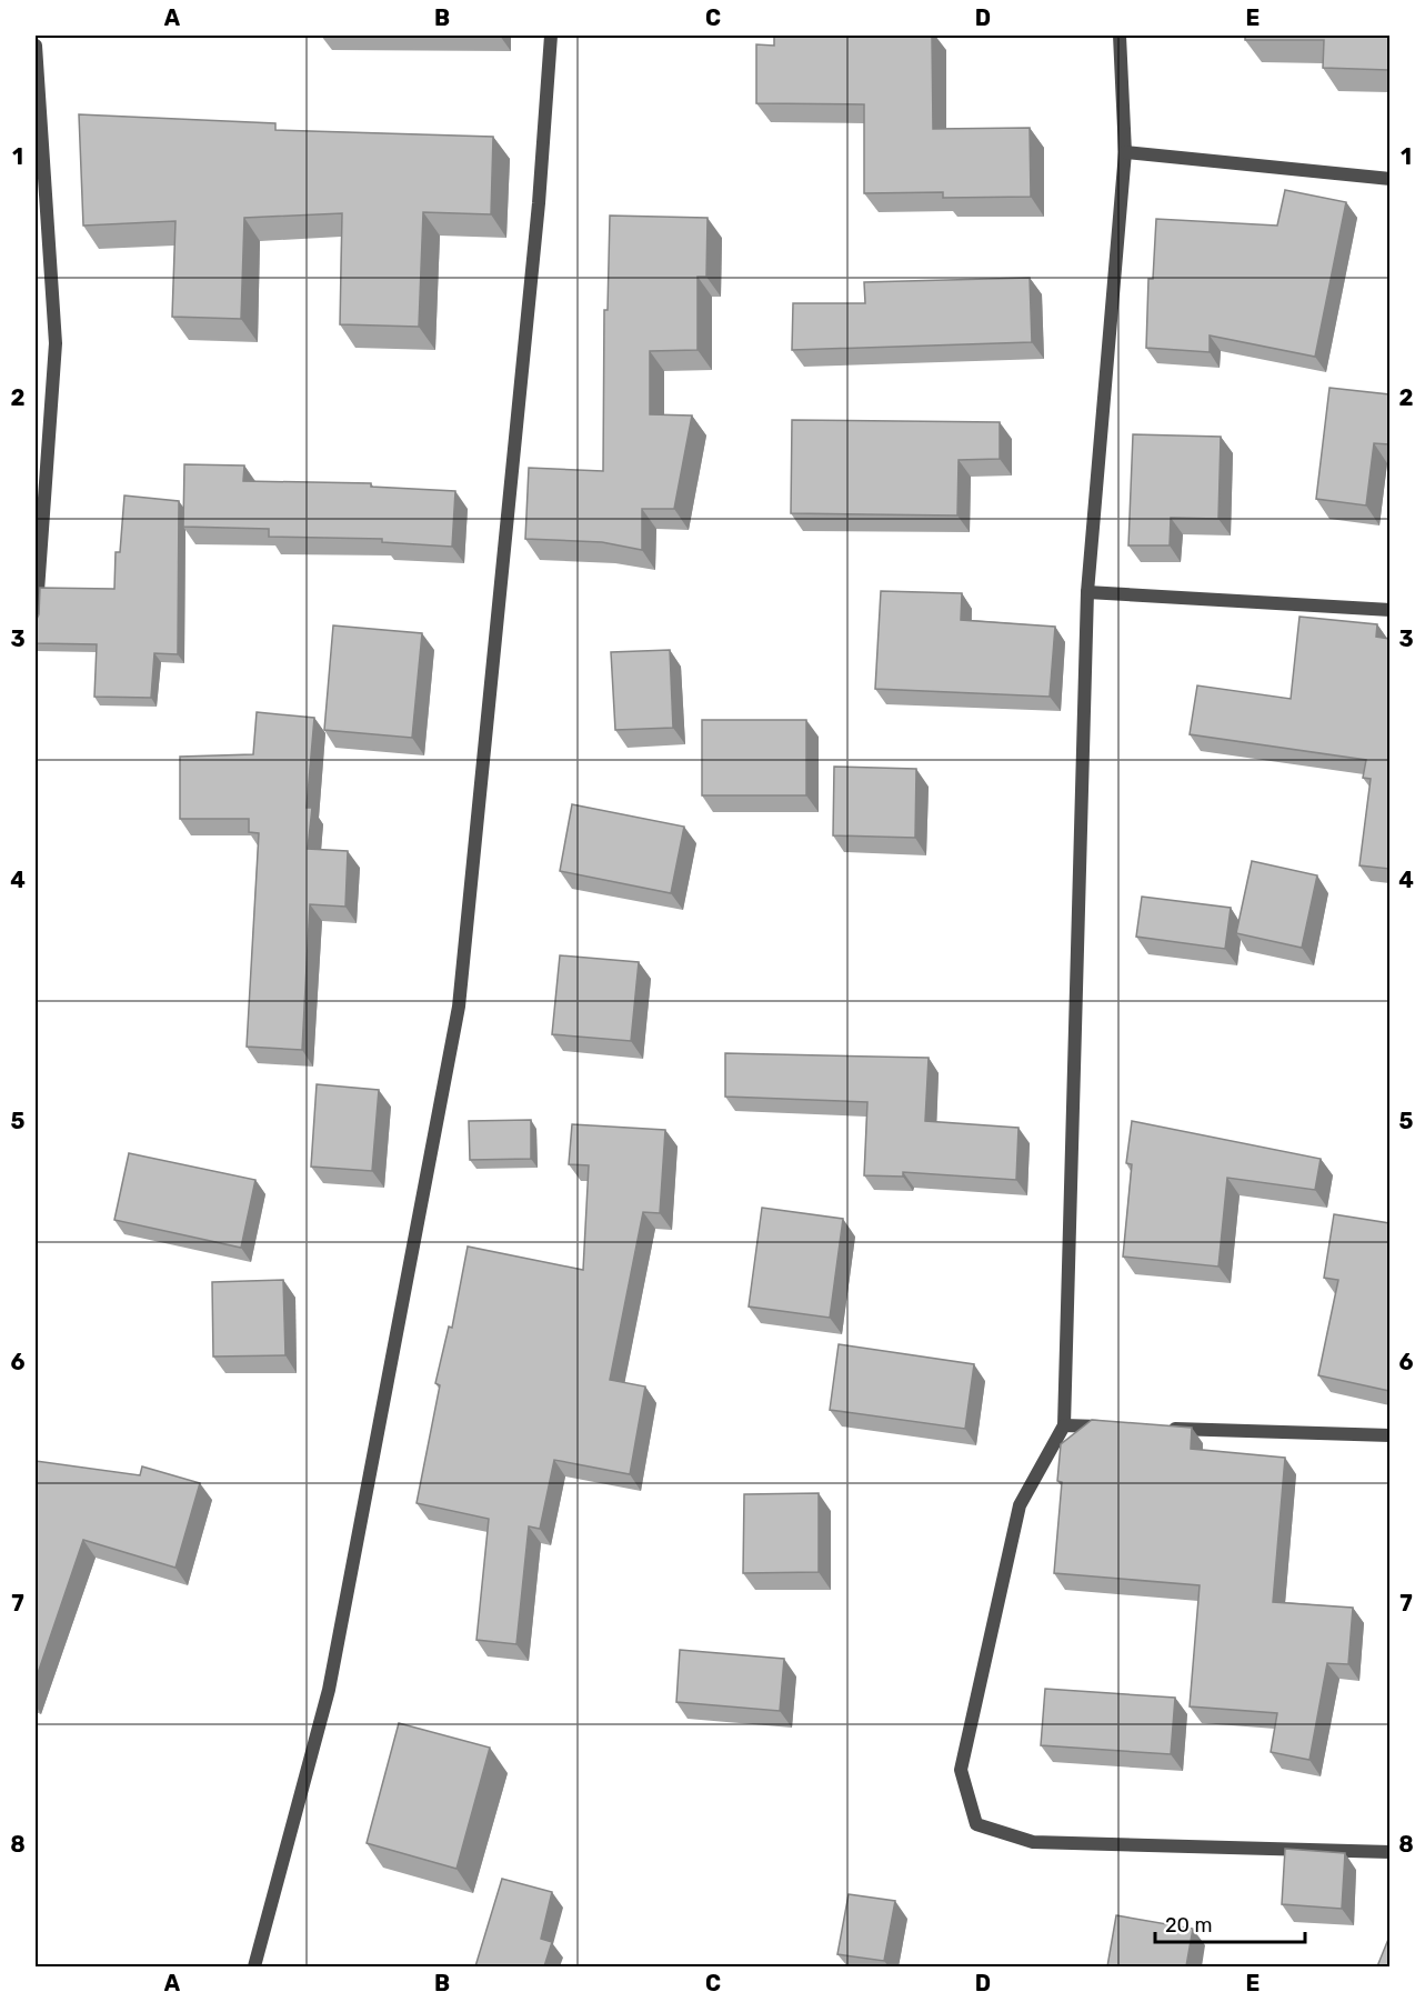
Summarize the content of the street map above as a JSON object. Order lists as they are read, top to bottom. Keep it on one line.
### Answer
{"scale_bar":"20 m","grid":{"columns":["A","B","C","D","E"],"rows":["1","2","3","4","5","6","7","8"]}}
